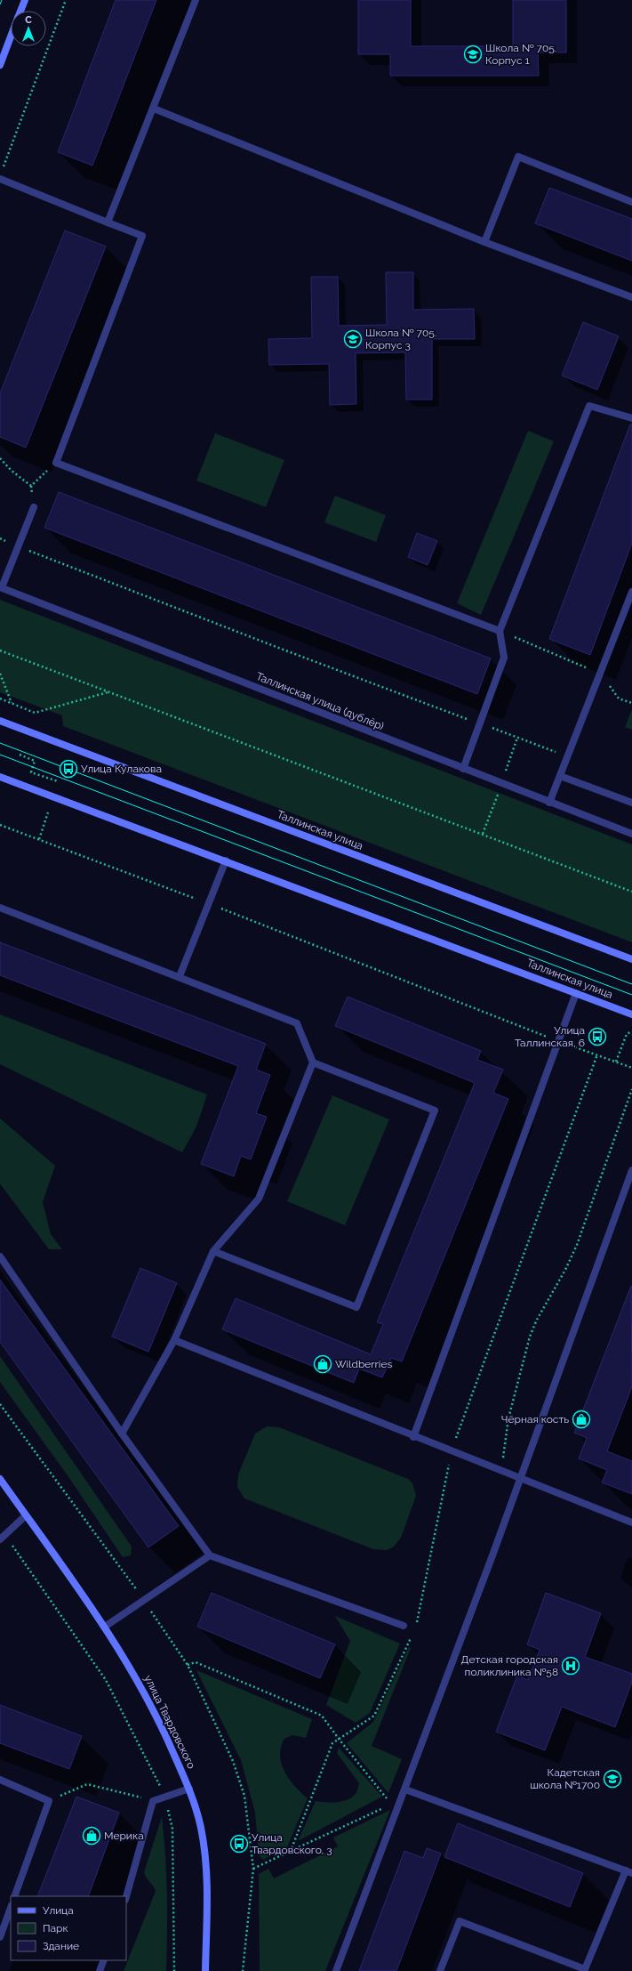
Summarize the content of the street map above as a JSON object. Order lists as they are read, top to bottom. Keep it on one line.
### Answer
{"streets":{"main road":["Таллинская улица","улица Твардовского"],"street":["Таллинская улица (дублёр)"]},"places":{"school or university":["Школа № 705. Корпус 1","Школа № 705. Корпус 3","Кадетская школа №1700"],"bus stop":["Улица Кулакова","Улица Таллинская, 6","Улица Твардовского, 3"],"shop":["Wildberries","Чёрная кость","Мерика"],"hospital":["Детская городская поликлиника №58"]},"legend":["Улица","Парк","Здание"],"north":"top"}
